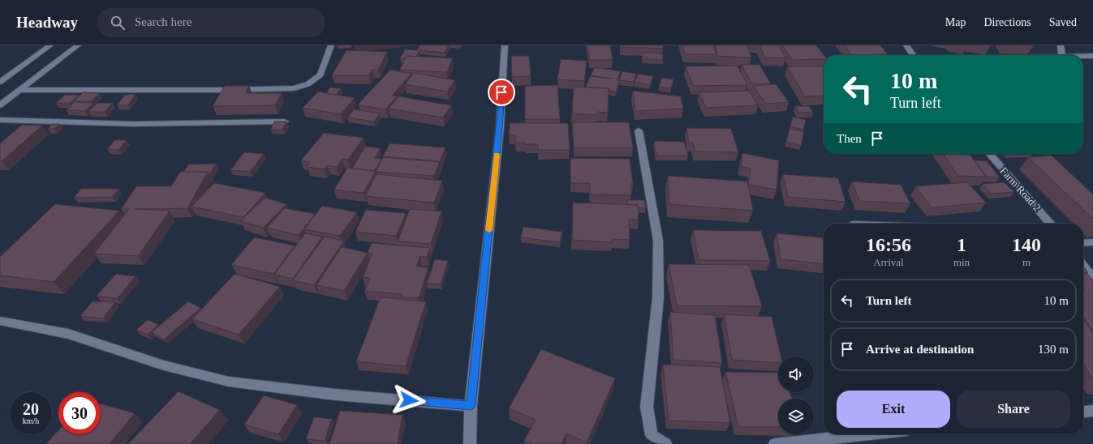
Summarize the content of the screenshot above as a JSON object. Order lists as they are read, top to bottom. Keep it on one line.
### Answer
{"streets":{"street":["Farm Road 2"]},"page":{"header":"Headway","search":"Search here","nav":["Map","Directions","Saved"],"turn":["10 m","Turn left"],"then":"Then","eta":["16:56","Arrival","1","min","140","m"],"list":[{"name":"Turn left","value":"10 m"},{"name":"Arrive at destination","value":"130 m"}],"buttons":["Exit","Share"],"speed":"20 km/h","limit":"30"}}
